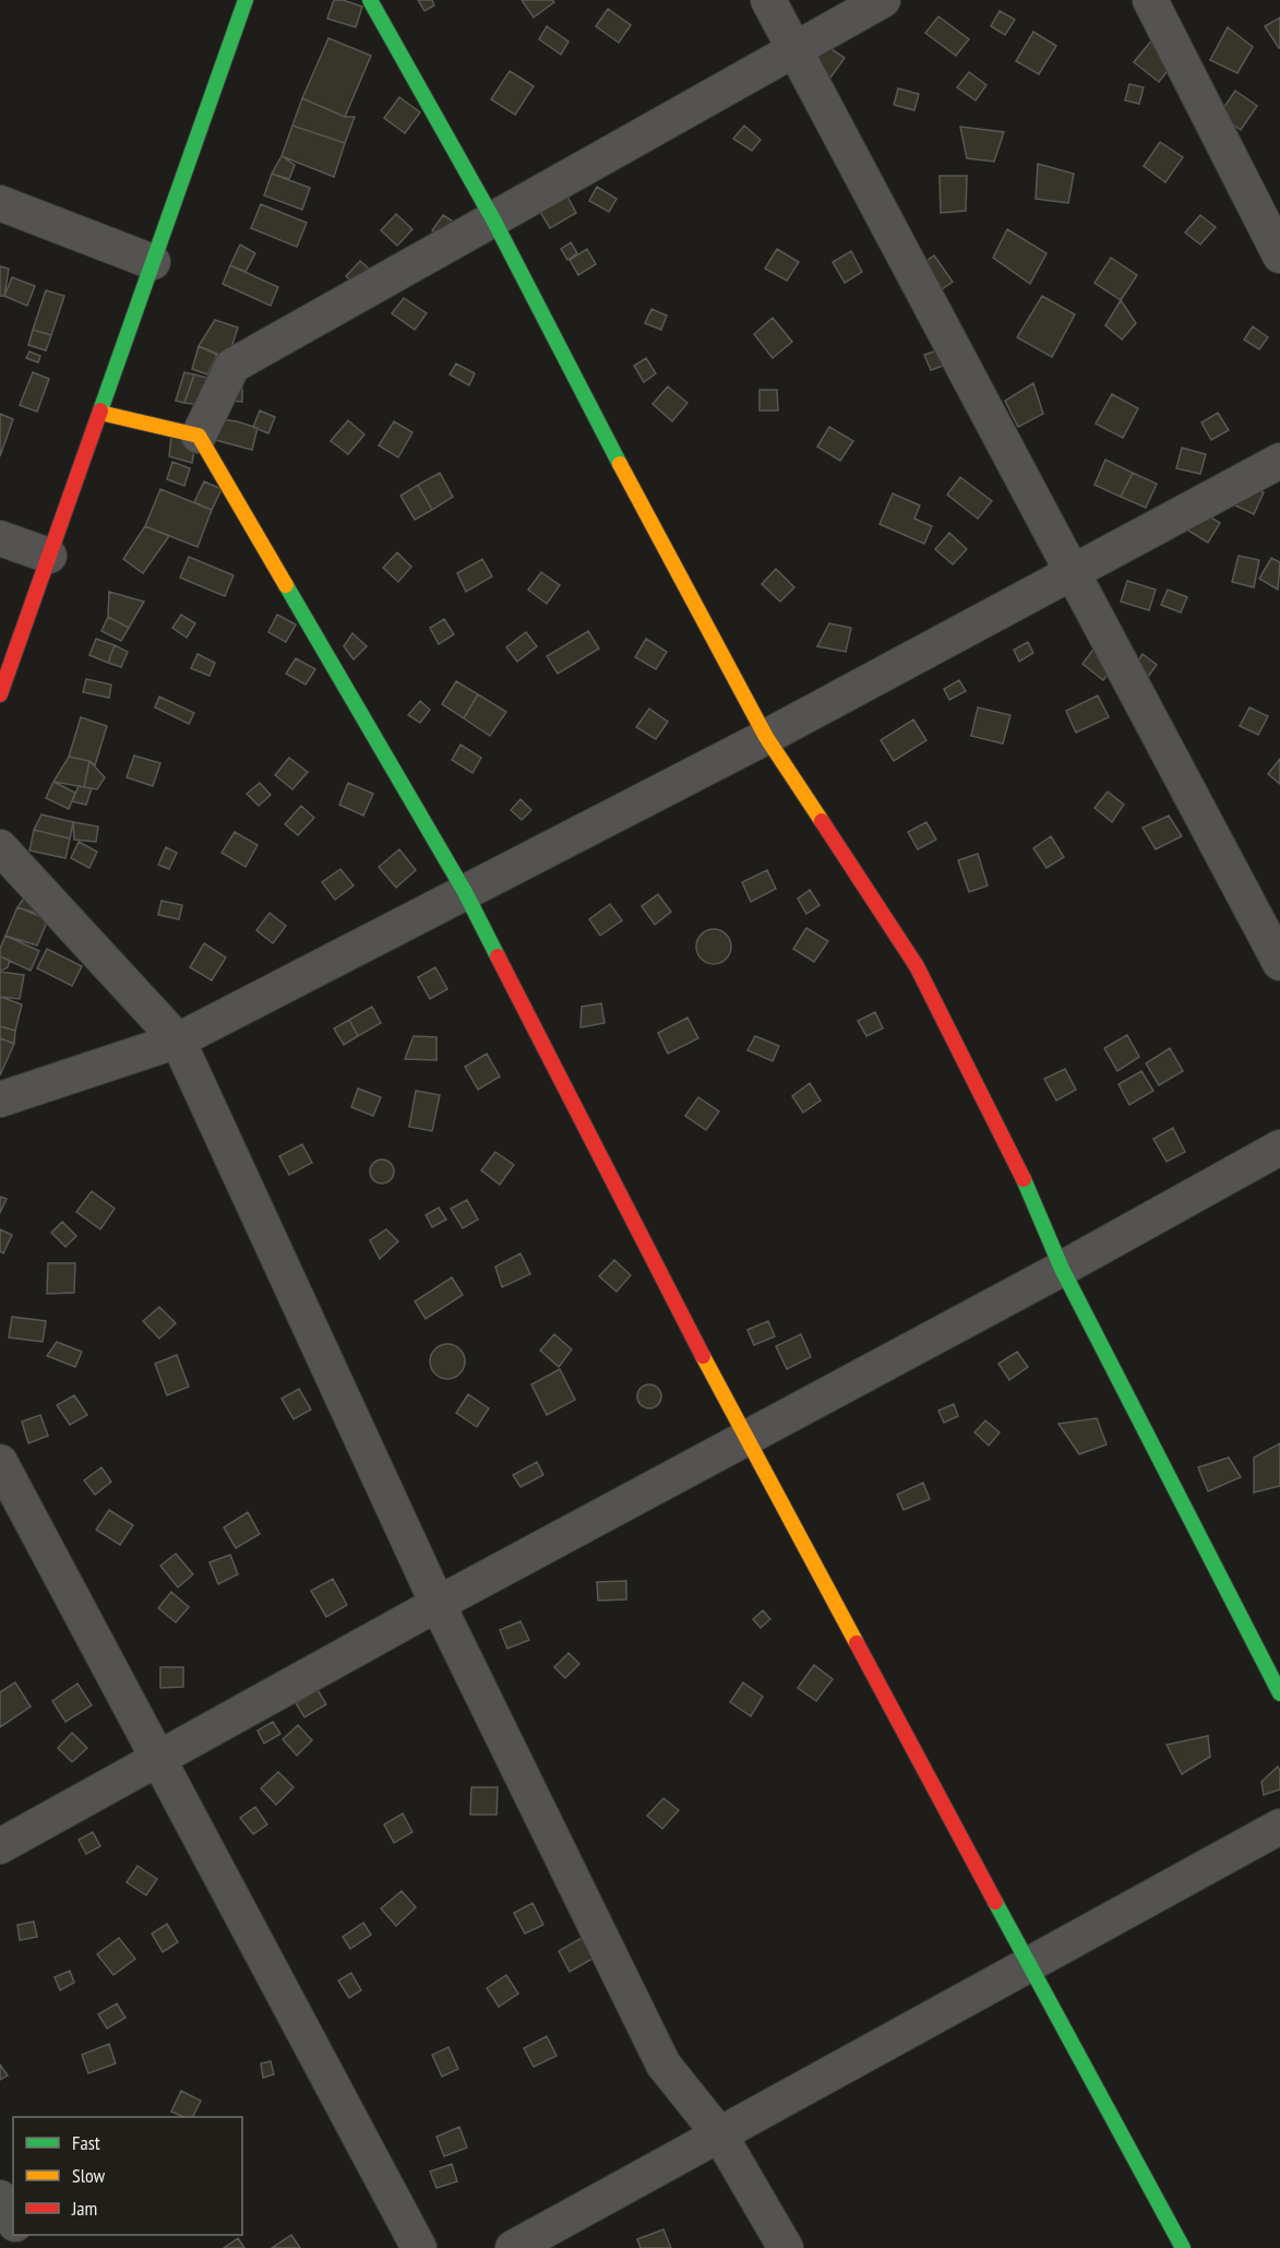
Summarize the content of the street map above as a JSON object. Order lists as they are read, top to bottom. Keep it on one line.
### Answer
{"legend":["Fast","Slow","Jam"]}
